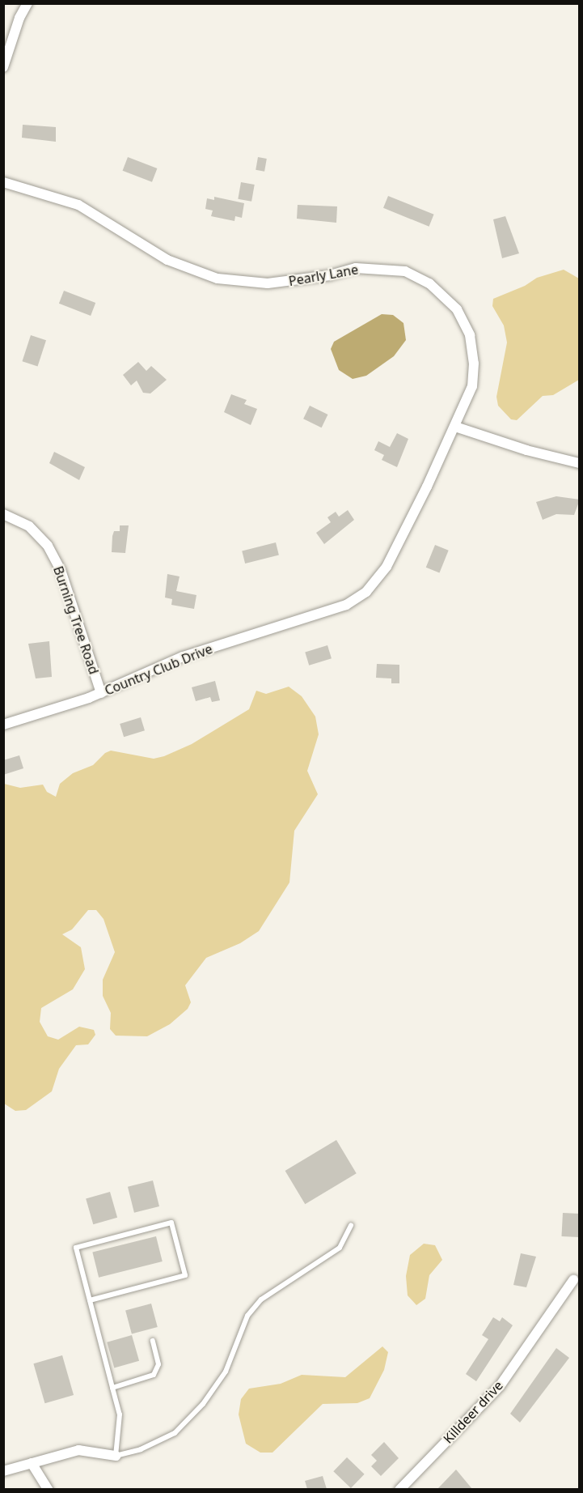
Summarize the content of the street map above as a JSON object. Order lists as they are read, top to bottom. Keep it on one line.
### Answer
{"streets":{"street":["Pearly Lane","Burning Tree Road","Country Club Drive","Killdeer drive"]},"crossings":[["Pearly Lane","Country Club Drive"],["Burning Tree Road","Country Club Drive"]]}
